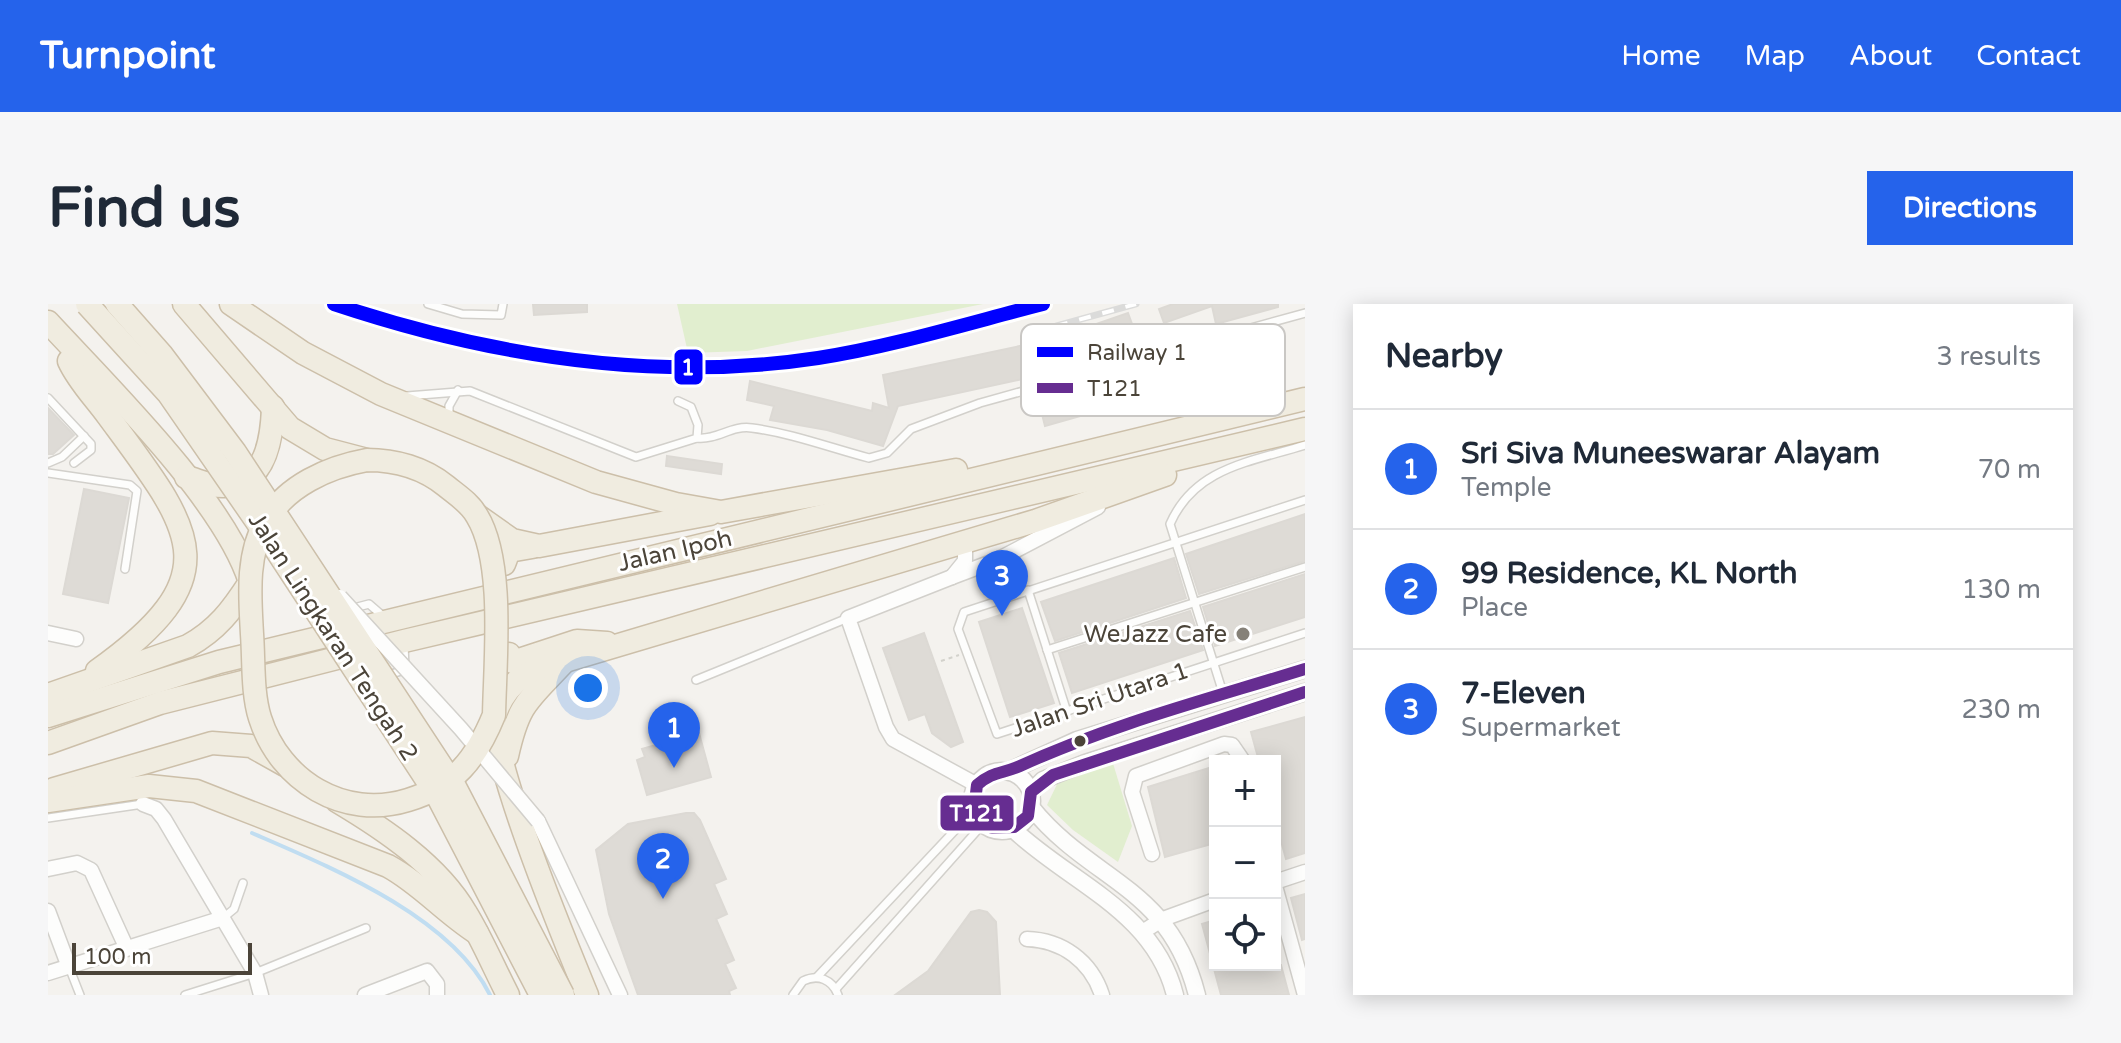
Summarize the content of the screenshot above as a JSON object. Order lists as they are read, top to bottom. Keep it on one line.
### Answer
{"streets":{"highway":["Jalan Ipoh","Jalan Lingkaran Tengah 2"],"lane":["Jalan Sri Utara 1"]},"places":["WeJazz Cafe"],"lines":["rail line 1","transit line T121"],"legend":["Railway 1","T121"],"scale_bar":"100 m","page":{"header":"Turnpoint","nav":["Home","Map","About","Contact"],"buttons":"Directions","title":"Find us","heading":["Nearby","3 results"],"list":[{"mark":"1","name":"Sri Siva Muneeswarar Alayam","note":"Temple","value":"70 m"},{"mark":"2","name":"99 Residence, KL North","note":"Place","value":"130 m"},{"mark":"3","name":"7-Eleven","note":"Supermarket","value":"230 m"}],"pins":["3","1","2"],"map_buttons":["+","−"],"scale":"100 m"}}
